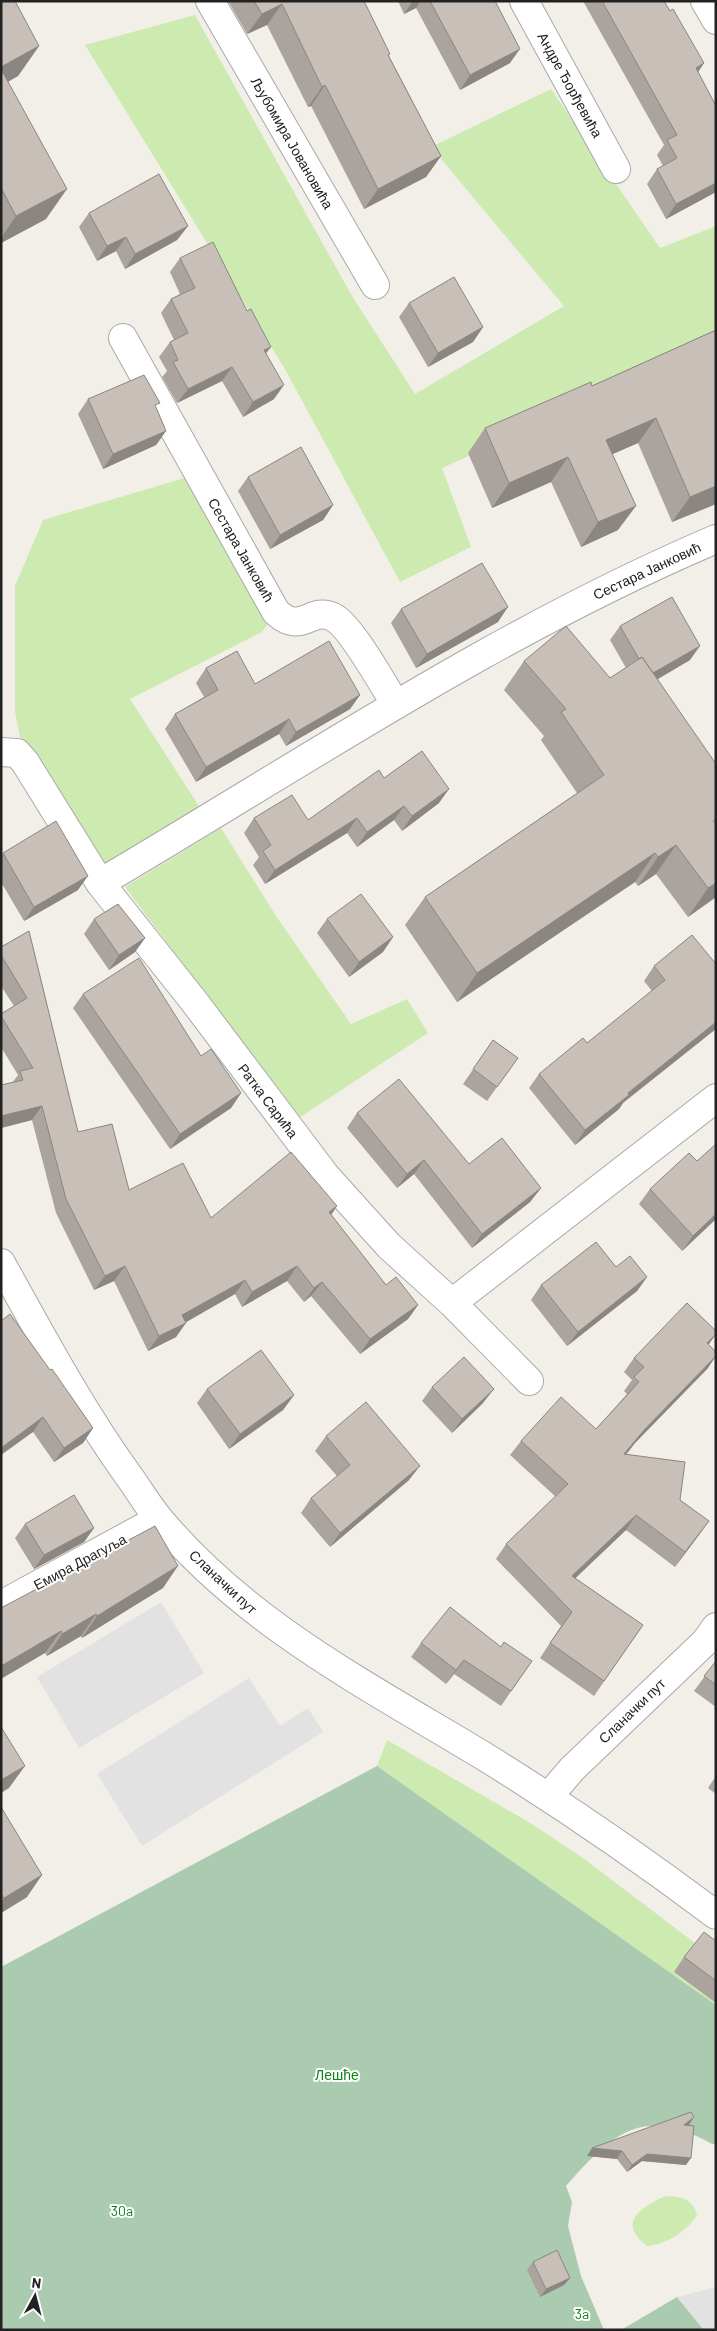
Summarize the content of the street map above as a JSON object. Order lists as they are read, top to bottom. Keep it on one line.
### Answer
{"streets":{"street":["Андре Ђорђевића","Љубомира Јовановића","Сестара Јанковић","Ратка Сарића","Емира Драгуља","Сланачки пут"]},"crossings":[["Сестара Јанковић","Ратка Сарића"],["Емира Драгуља","Сланачки пут"]],"parks":["Лешће","30a","3a"],"north":"top"}
